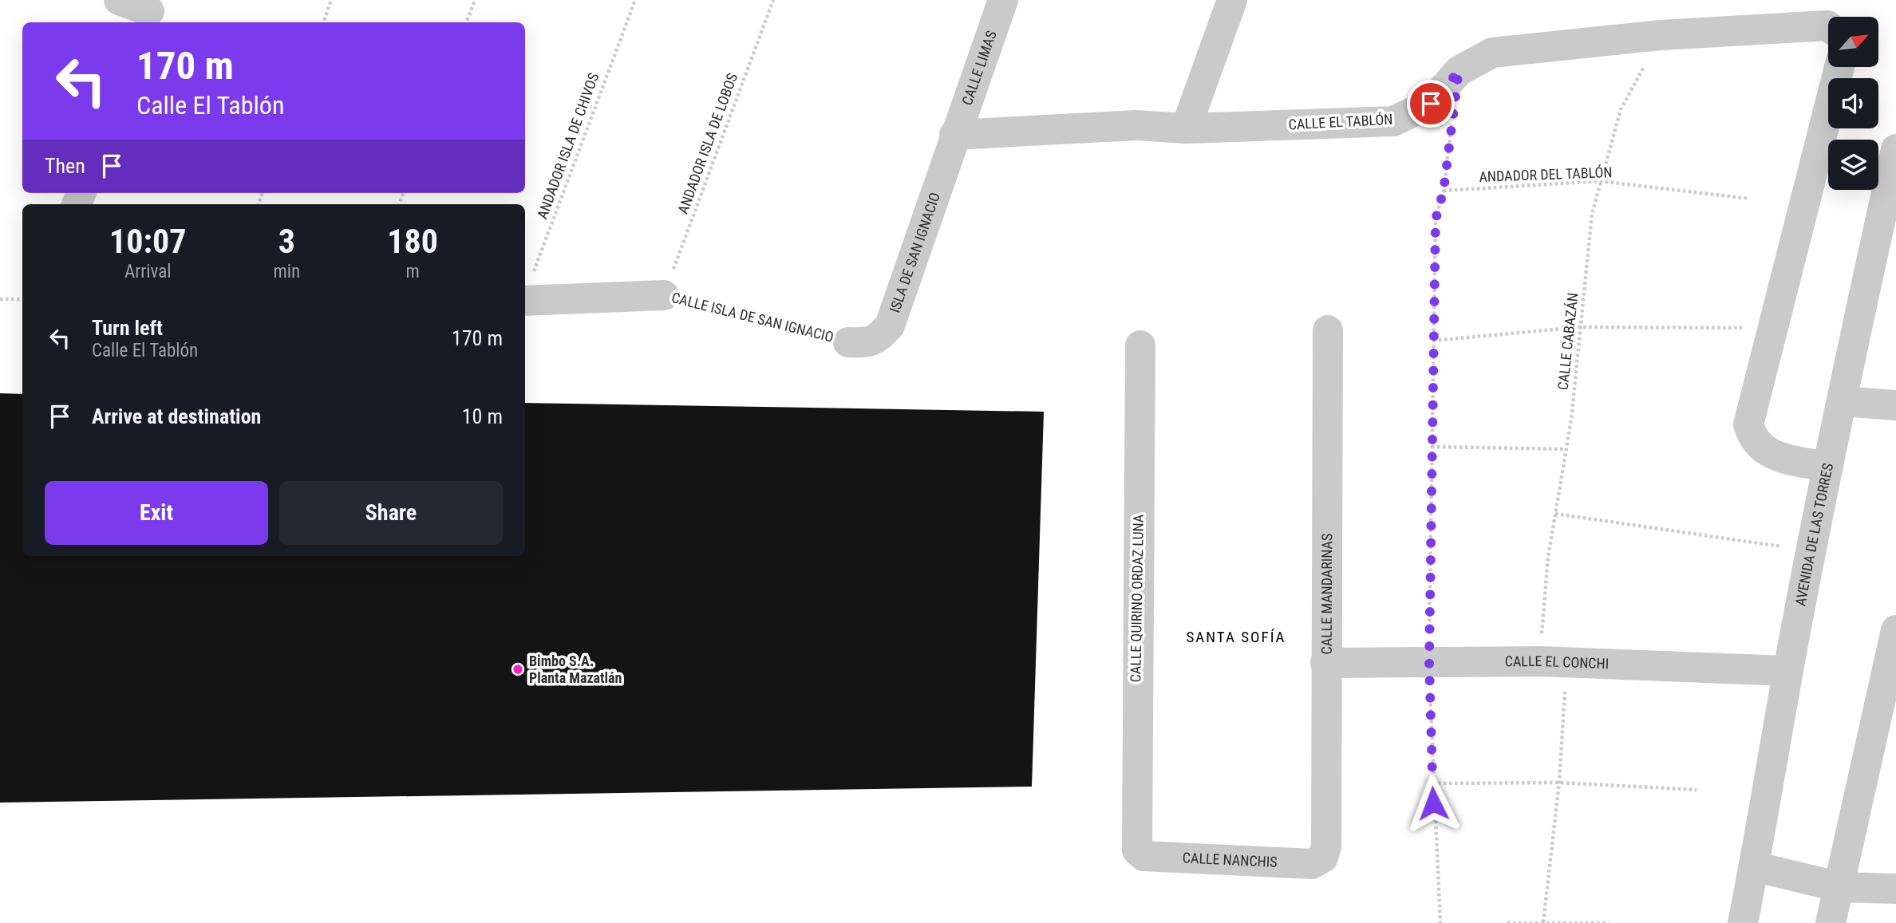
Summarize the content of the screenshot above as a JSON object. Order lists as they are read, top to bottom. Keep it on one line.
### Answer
{"streets":{"street":["CALLE LIMAS","CALLE EL TABLÓN","ISLA DE SAN IGNACIO","CALLE ISLA DE SAN IGNACIO","AVENIDA DE LAS TORRES","CALLE MANDARINAS","CALLE QUIRINO ORDAZ LUNA","CALLE EL CONCHI","CALLE NANCHIS"],"path":["ANDADOR ISLA DE LOBOS","ANDADOR ISLA DE CHIVOS","ANDADOR DEL TABLÓN","CALLE CABAZÁN"]},"crossings":[["CALLE LIMAS","CALLE EL TABLÓN"],["CALLE LIMAS","ISLA DE SAN IGNACIO"],["CALLE EL TABLÓN","ISLA DE SAN IGNACIO"],["CALLE EL TABLÓN","CALLE CABAZÁN"],["ANDADOR ISLA DE LOBOS","CALLE ISLA DE SAN IGNACIO"],["ANDADOR DEL TABLÓN","CALLE CABAZÁN"],["ISLA DE SAN IGNACIO","CALLE ISLA DE SAN IGNACIO"],["CALLE CABAZÁN","CALLE EL CONCHI"],["AVENIDA DE LAS TORRES","CALLE EL CONCHI"],["CALLE MANDARINAS","CALLE EL CONCHI"],["CALLE MANDARINAS","CALLE NANCHIS"],["CALLE QUIRINO ORDAZ LUNA","CALLE NANCHIS"]],"districts":["SANTA SOFÍA"],"places":["Bimbo S.A. Planta Mazatlán"],"north":"top right","page":{"turn":["170 m","Calle El Tablón"],"then":"Then","eta":["10:07","Arrival","3","min","180","m"],"list":[{"name":"Turn left","note":"Calle El Tablón","value":"170 m"},{"name":"Arrive at destination","value":"10 m"}],"buttons":["Exit","Share"]}}
